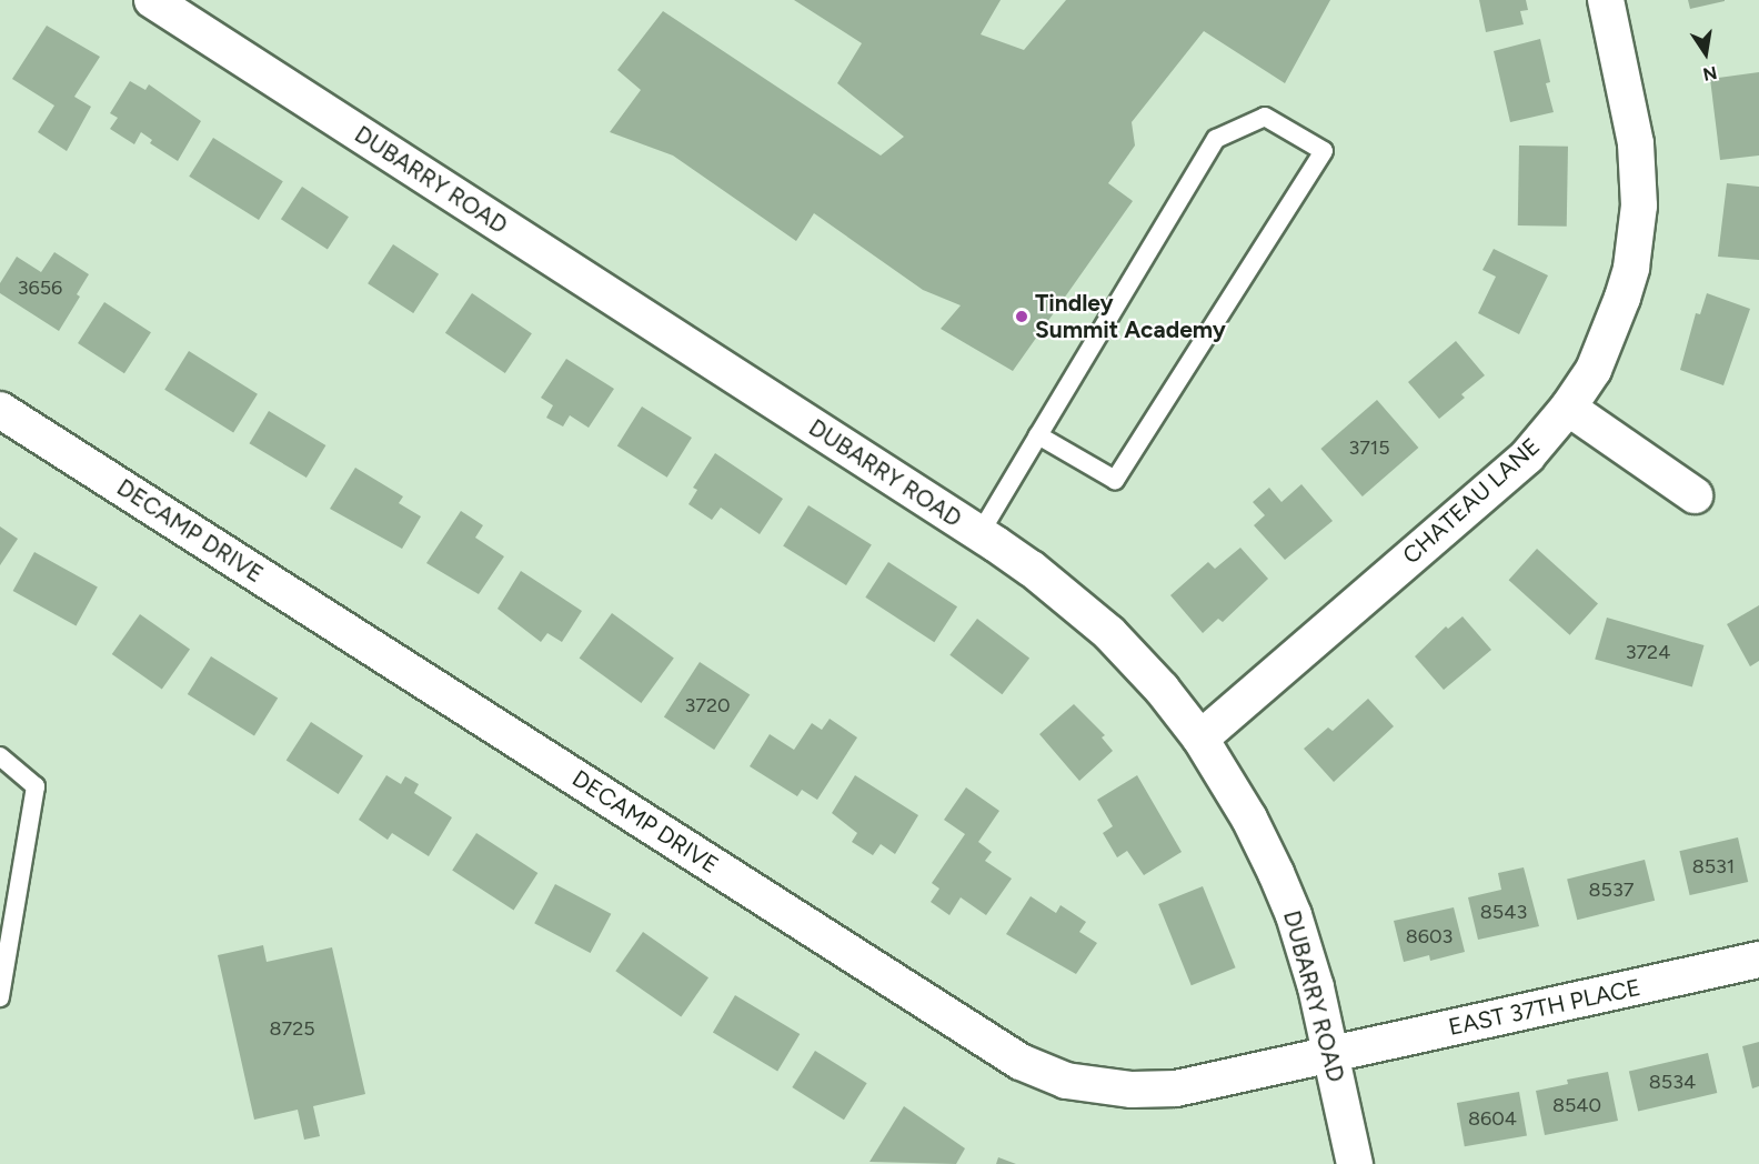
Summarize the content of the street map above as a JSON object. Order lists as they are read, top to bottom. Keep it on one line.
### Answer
{"streets":{"street":["DUBARRY ROAD","CHATEAU LANE","DECAMP DRIVE","EAST 37TH PLACE"]},"crossings":[["DUBARRY ROAD","CHATEAU LANE"],["DUBARRY ROAD","DECAMP DRIVE"],["DUBARRY ROAD","EAST 37TH PLACE"],["DECAMP DRIVE","EAST 37TH PLACE"]],"places":["Tindley Summit Academy"],"house_numbers":["3656","3715","3724","3720","8531","8537","8543","8603","8725","8534","8540","8604"],"north":"bottom"}
